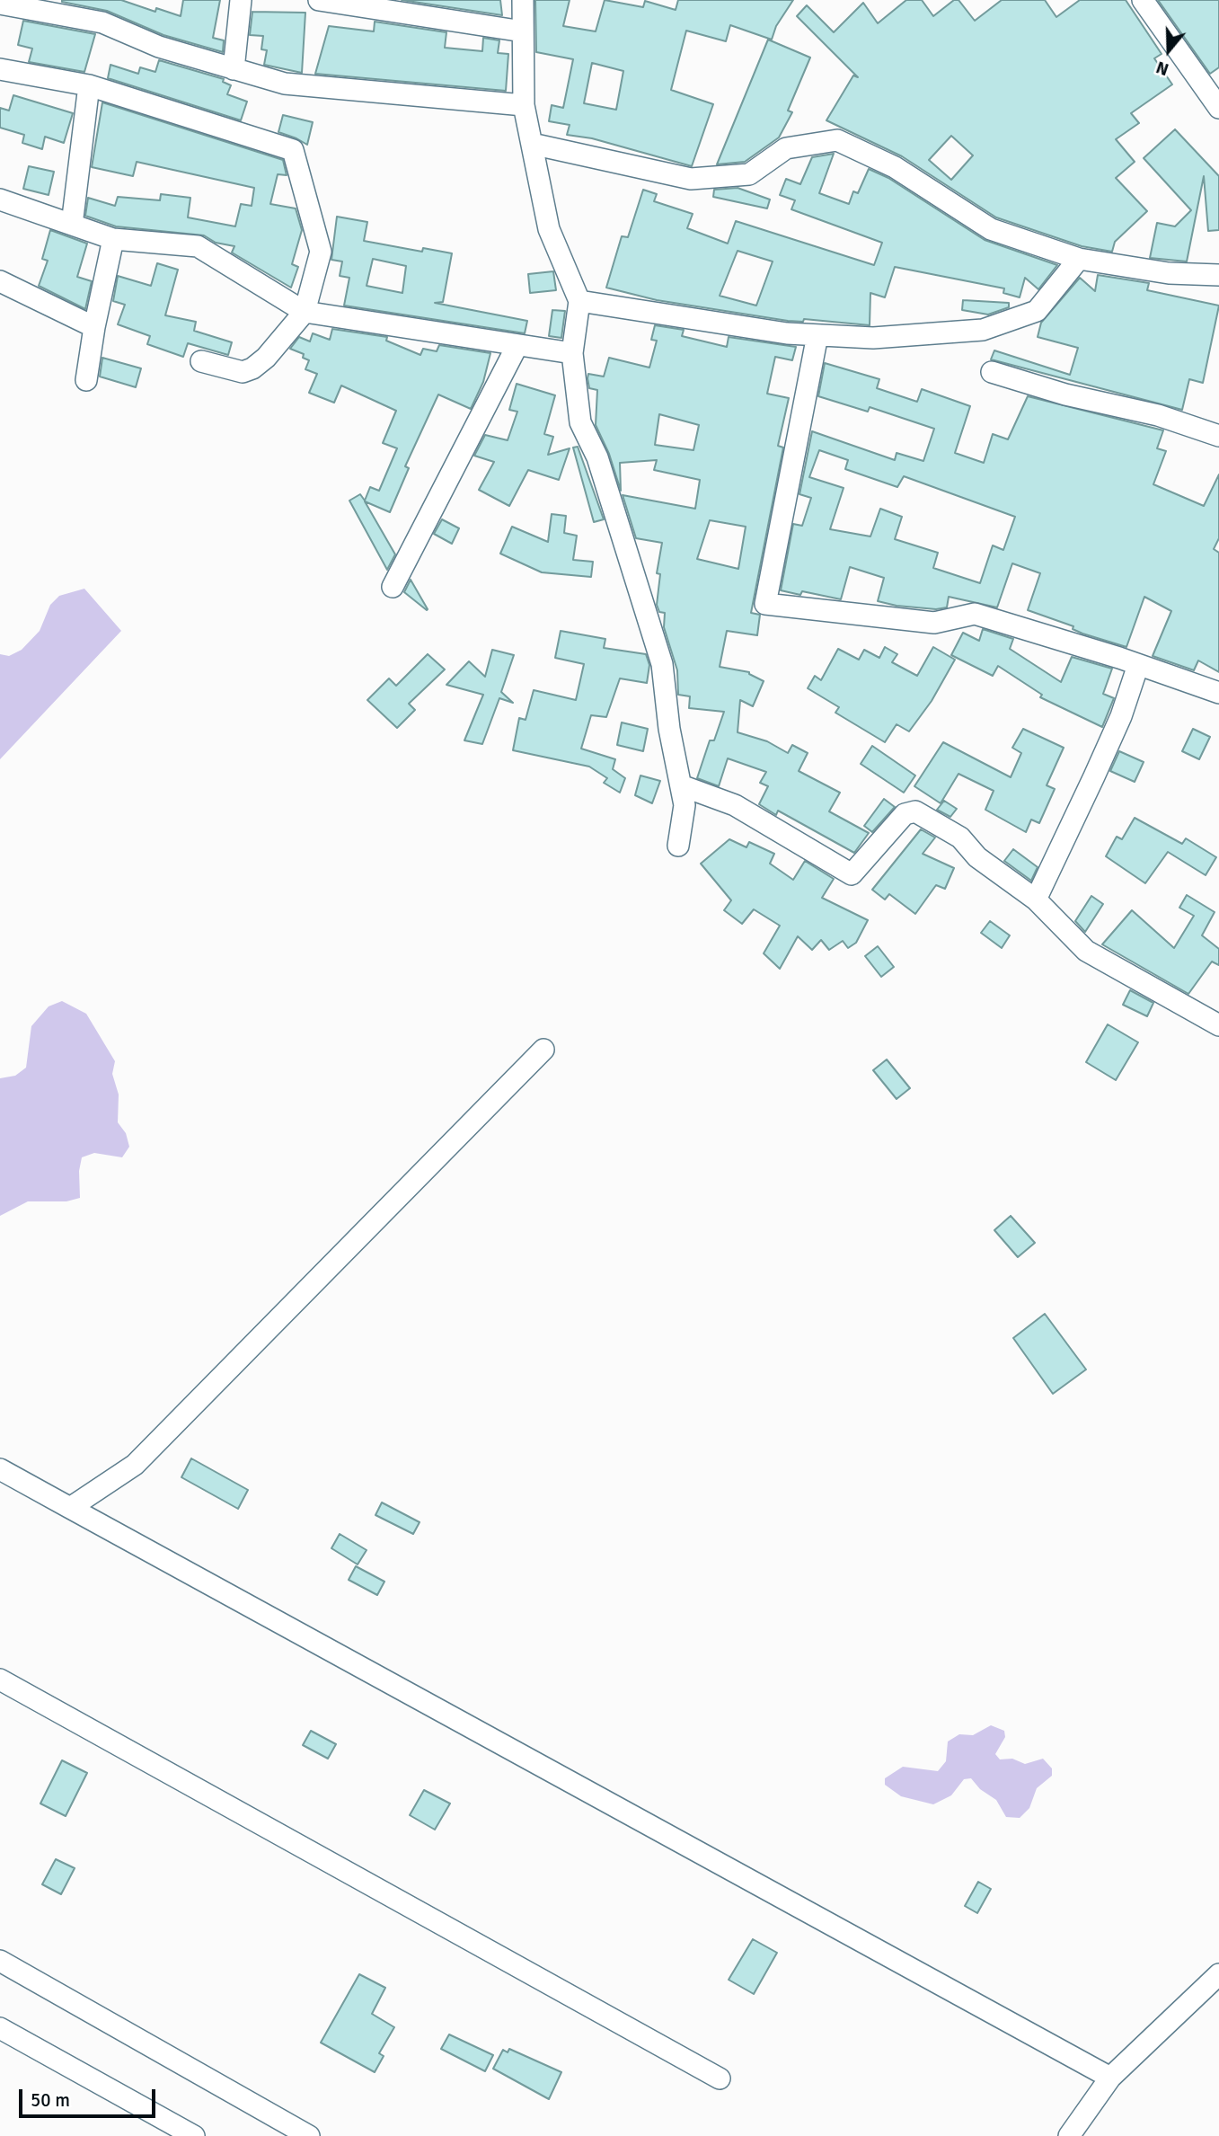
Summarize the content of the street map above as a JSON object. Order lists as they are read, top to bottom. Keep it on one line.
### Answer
{"scale_bar":"50 m","north":"bottom"}
